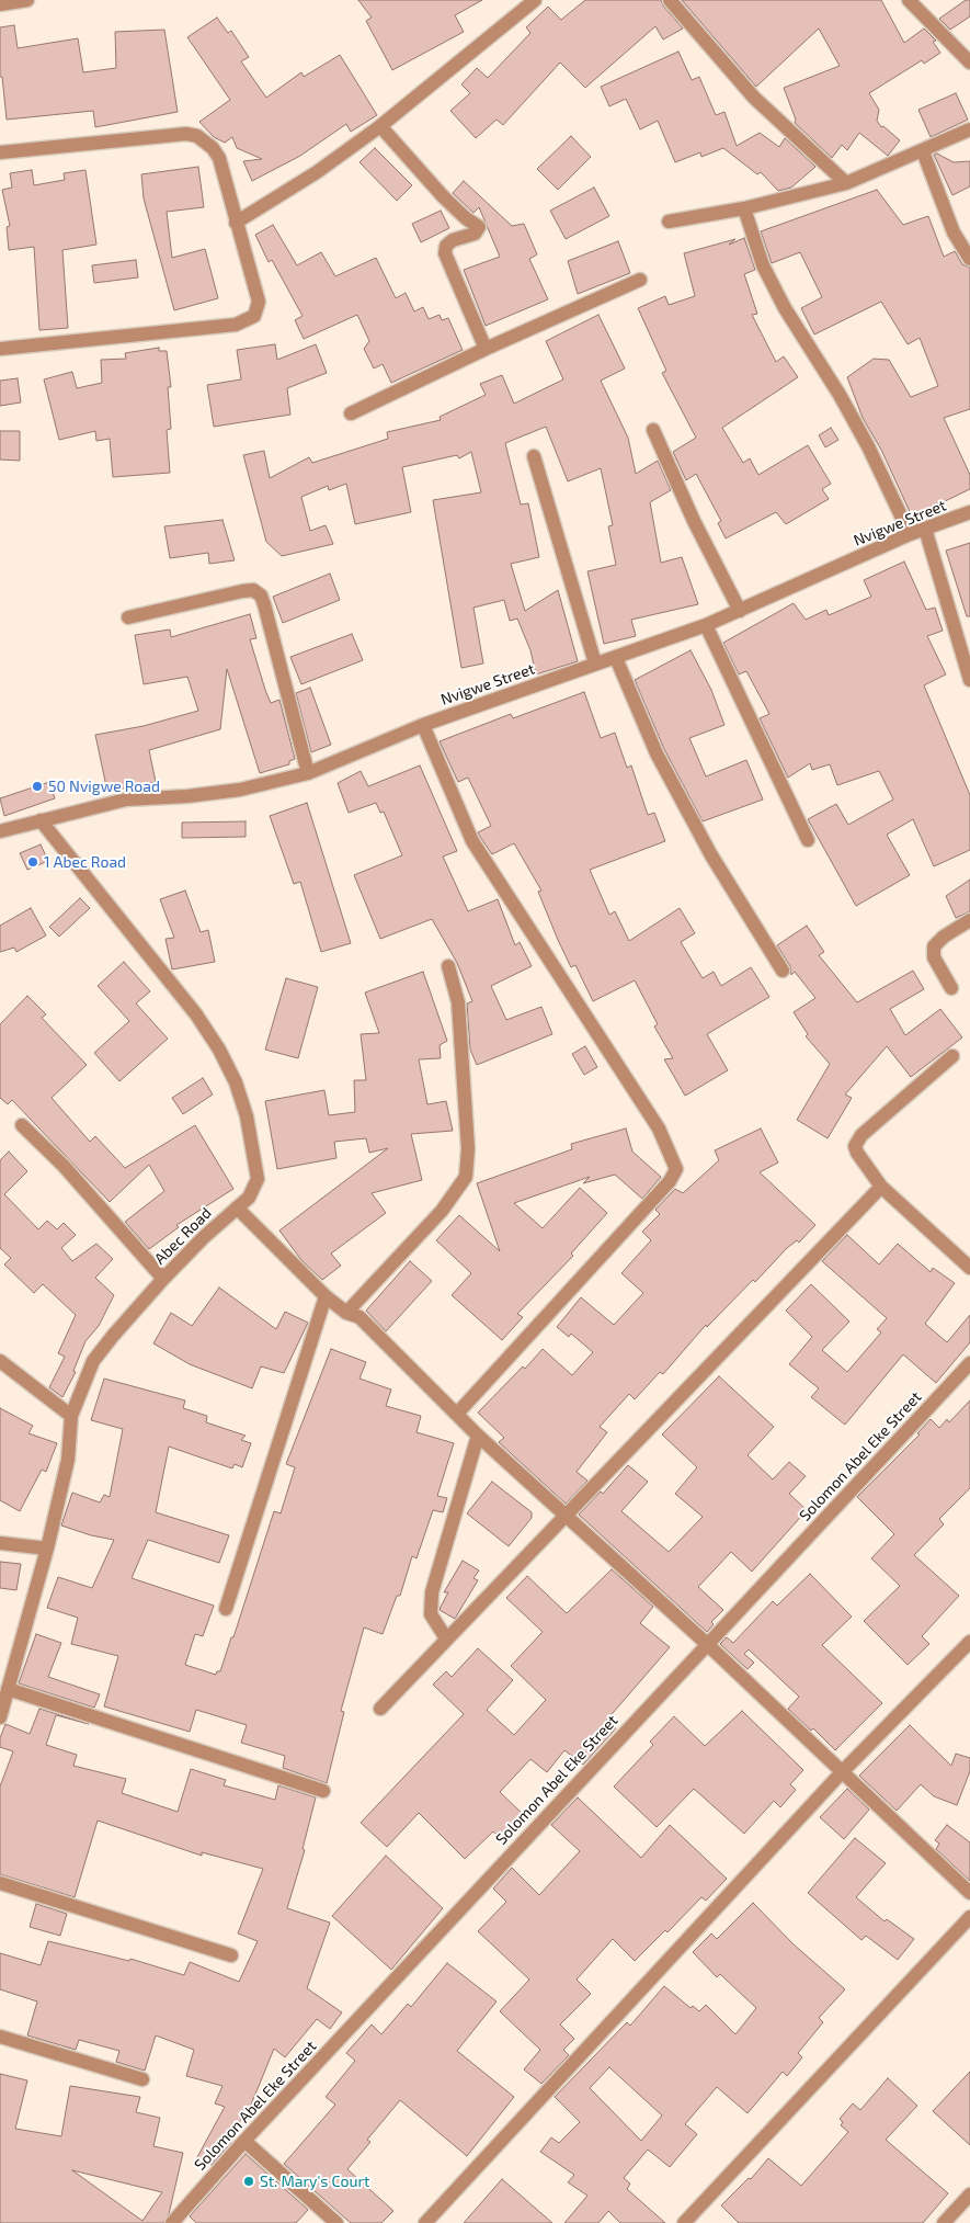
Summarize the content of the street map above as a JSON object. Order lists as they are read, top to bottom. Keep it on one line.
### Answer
{"streets":{"street":["Nvigwe Street","Abec Road","Solomon Abel Eke Street"]},"crossings":[["Nvigwe Street","Abec Road"]],"places":["50 Nvigwe Road","1 Abec Road","St. Mary's Court"]}
